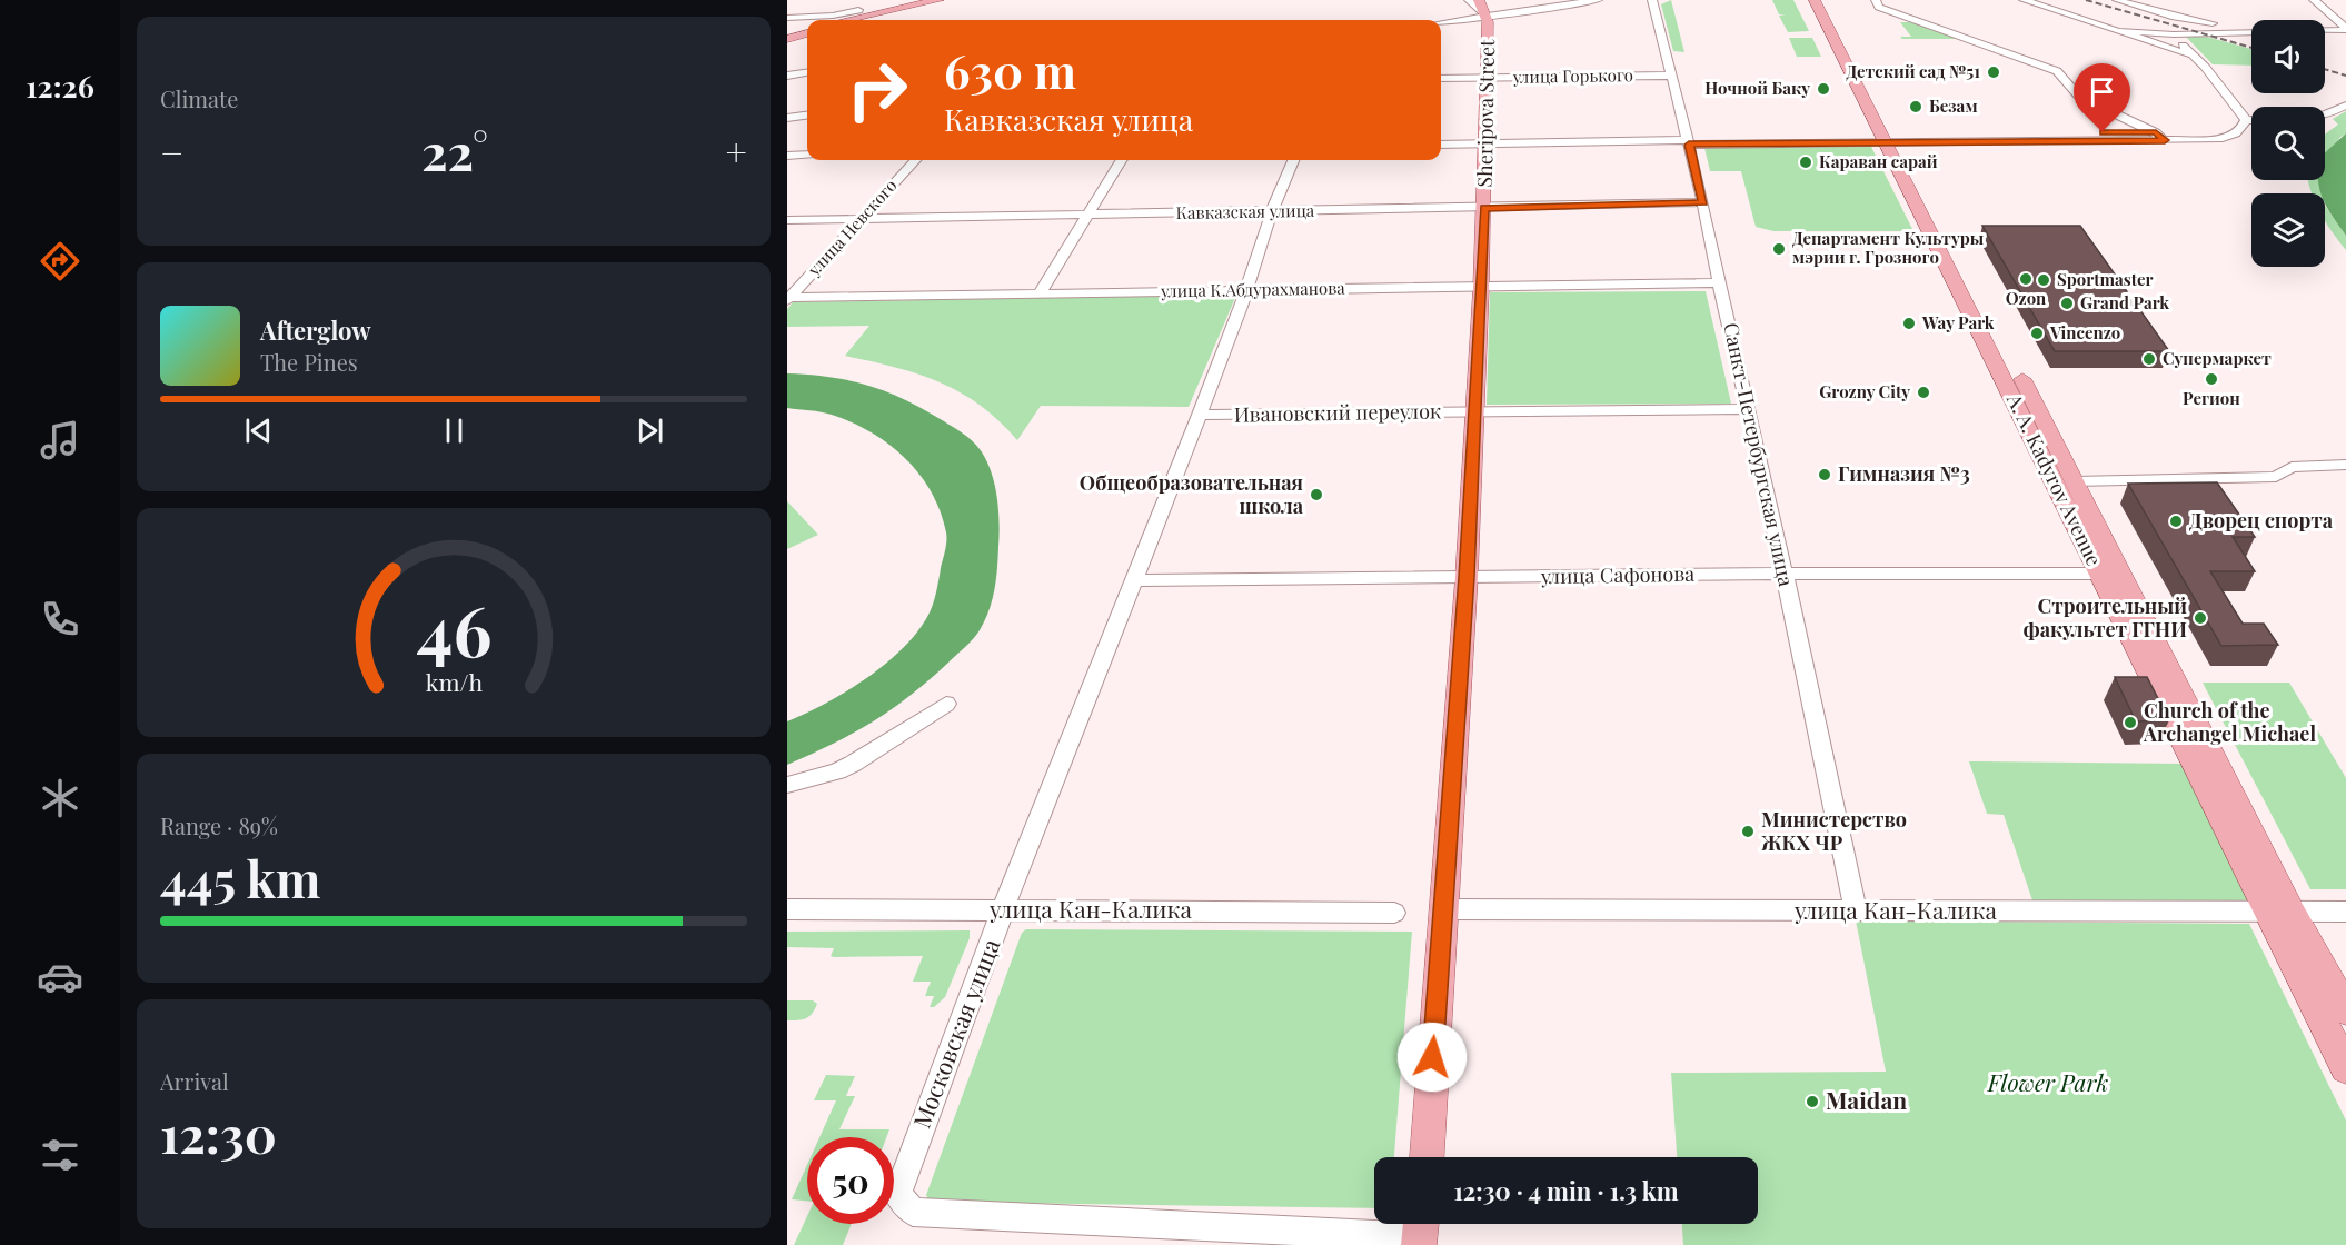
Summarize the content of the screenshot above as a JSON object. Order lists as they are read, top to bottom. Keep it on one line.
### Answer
{"streets":{"main road":["Sheripova Street","A. A. Kadyrov Avenue"],"street":["улица Горького","Кавказская улица","улица Невского","улица К.Абдурахманова","Ивановский переулок","Санкт-Петербургская улица","улица Сафонова","улица Кан-Калика","Московская улица"]},"crossings":[["улица Горького","Sheripova Street"],["улица Горького","Санкт-Петербургская улица"],["Sheripova Street","Кавказская улица"],["Sheripova Street","улица К.Абдурахманова"],["Sheripova Street","Ивановский переулок"],["Sheripova Street","улица Сафонова"],["Sheripova Street","улица Кан-Калика"],["Кавказская улица","улица Невского"],["Кавказская улица","Санкт-Петербургская улица"],["Кавказская улица","Московская улица"],["улица Невского","улица К.Абдурахманова"],["улица К.Абдурахманова","Санкт-Петербургская улица"],["улица К.Абдурахманова","Московская улица"],["Ивановский переулок","Санкт-Петербургская улица"],["Ивановский переулок","Московская улица"],["Санкт-Петербургская улица","улица Сафонова"],["Санкт-Петербургская улица","улица Кан-Калика"],["A. A. Kadyrov Avenue","улица Сафонова"],["A. A. Kadyrov Avenue","улица Кан-Калика"],["улица Сафонова","Московская улица"],["улица Кан-Калика","Московская улица"]],"parks":["Flower Park"],"places":["Детский сад №51","Ночной Баку","Безам","Караван сарай","Департамент Культуры мэрии г. Грозного","Ozon","Sportmaster","Grand Park","Way Park","Vincenzo","Супермаркет","Регион","Grozny City","Гимназия №3","Общеобразовательная школа","Дворец спорта","Строительный факультет ГГНИ","Church of the Archangel Michael","Министерство ЖКХ ЧР","Maidan"],"page":{"tabs":"12:26","tile":["Climate",["Range · 89%","445 km"],["Arrival","12:30"]],"turn":["630 m","Кавказская улица"],"heat":["−","22°","+"],"song":["Afterglow","The Pines"],"limit":"50","trip":"12:30 · 4 min · 1.3 km","gauge":["46","km/h"]}}
